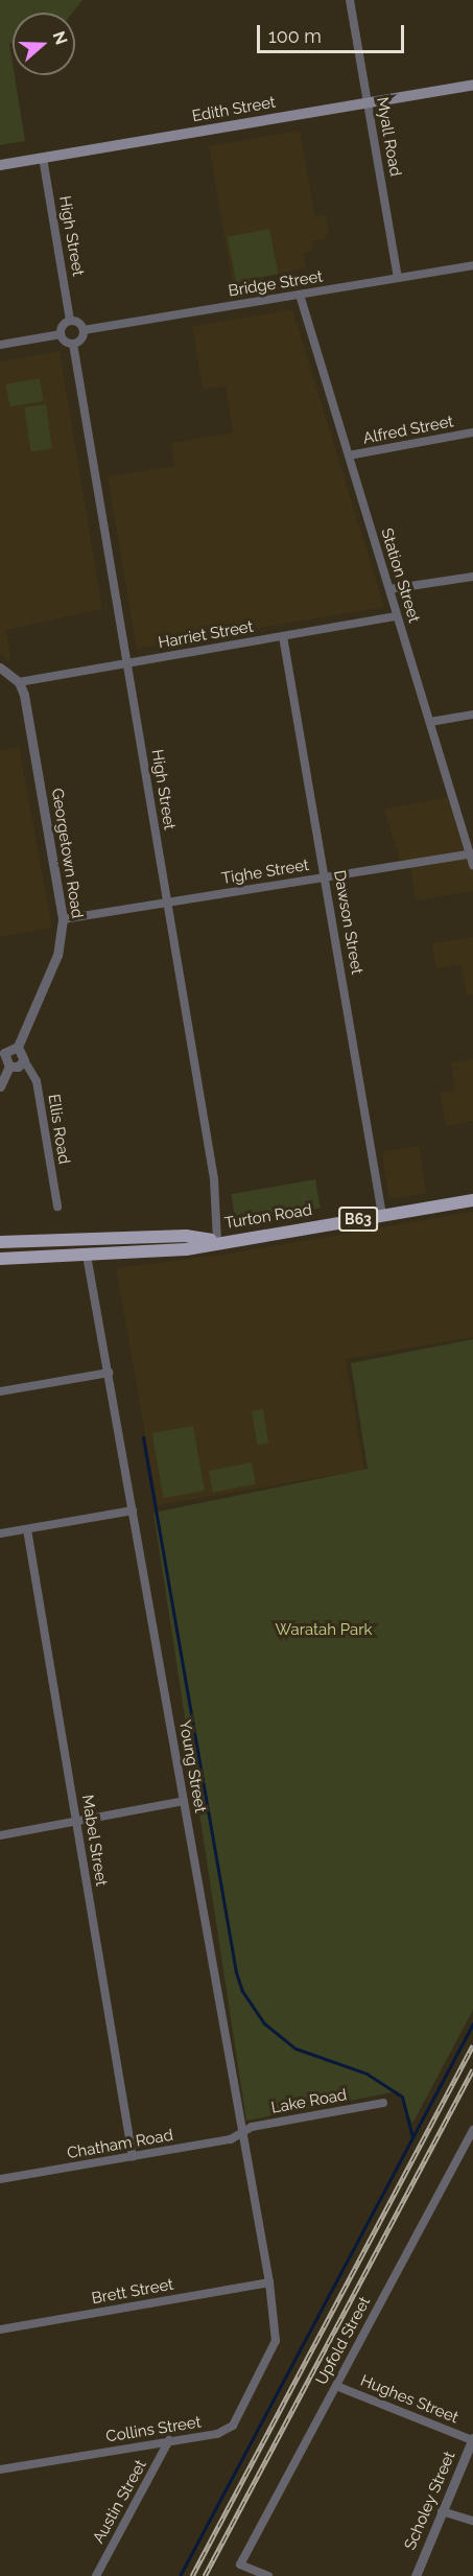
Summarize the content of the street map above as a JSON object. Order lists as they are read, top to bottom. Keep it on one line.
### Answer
{"streets":{"main road":["Edith Street","Turton Road","B63"],"street":["Myall Road","High Street","Bridge Street","Alfred Street","Station Street","Harriet Street","Georgetown Road","Tighe Street","Dawson Street","Ellis Road","Young Street","Mabel Street","Lake Road","Chatham Road","Brett Street","Upfold Street","Hughes Street","Collins Street","Scholey Street","Austin Street"]},"crossings":[["Edith Street","Myall Road"],["Edith Street","High Street"],["Myall Road","Bridge Street"],["High Street","Bridge Street"],["High Street","Harriet Street"],["High Street","Tighe Street"],["High Street","Turton Road"],["Bridge Street","Station Street"],["Alfred Street","Station Street"],["Station Street","Harriet Street"],["Station Street","Tighe Street"],["Harriet Street","Georgetown Road"],["Harriet Street","Dawson Street"],["Georgetown Road","Tighe Street"],["Tighe Street","Dawson Street"],["Dawson Street","Turton Road"],["Turton Road","Young Street"],["Young Street","Lake Road"],["Young Street","Chatham Road"],["Young Street","Brett Street"],["Young Street","Collins Street"],["Mabel Street","Chatham Road"],["Lake Road","Chatham Road"],["Brett Street","Collins Street"],["Upfold Street","Hughes Street"],["Hughes Street","Scholey Street"],["Collins Street","Austin Street"]],"parks":["Waratah Park"],"scale_bar":"100 m","north":"right"}
